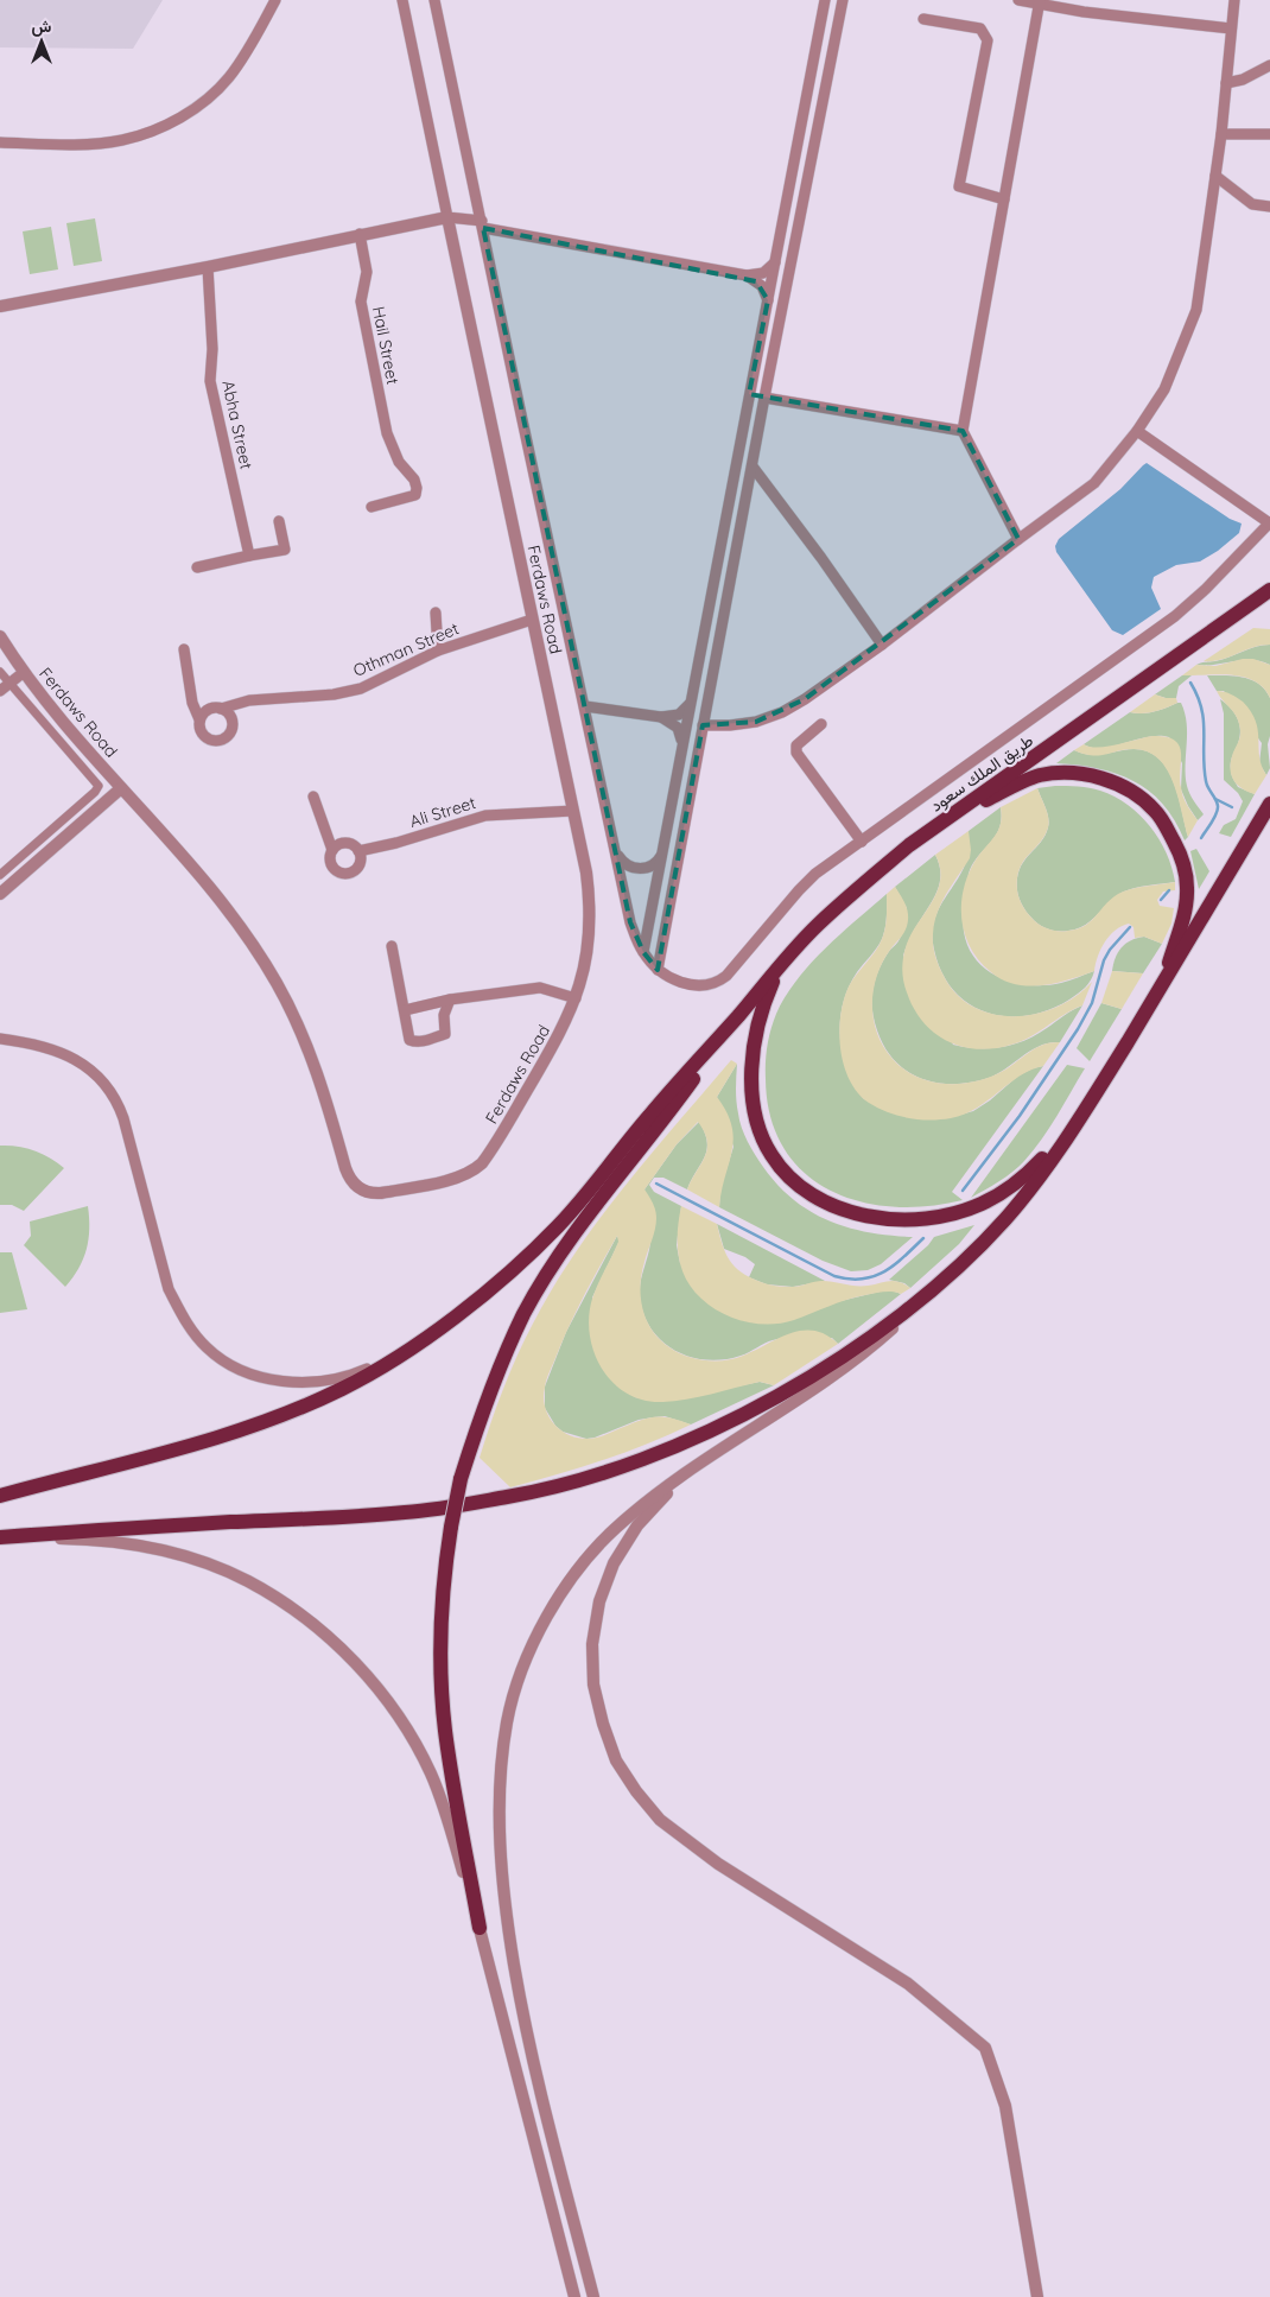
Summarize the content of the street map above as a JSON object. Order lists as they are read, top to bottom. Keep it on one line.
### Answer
{"streets":{"main road":["طريق الملك سعود"],"street":["Hail Street","Abha Street","Ferdaws Road","Othman Street","Ali Street"]},"crossings":[["Ferdaws Road","Othman Street"],["Ferdaws Road","Ali Street"]],"north":"top"}
